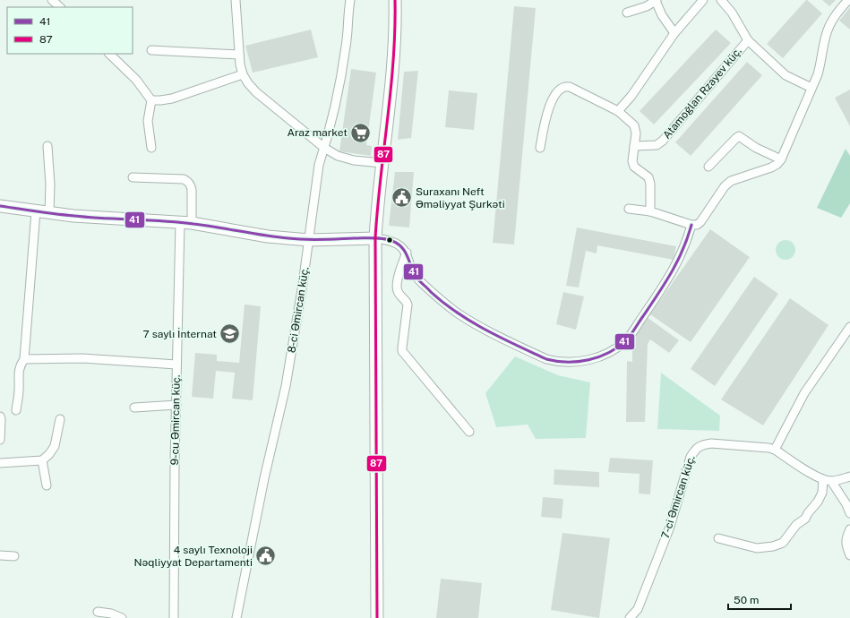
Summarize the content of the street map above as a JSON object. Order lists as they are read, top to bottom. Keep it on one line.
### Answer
{"streets":{"street":["Atamoğlan Rzayev küç.","8-ci Əmircan küç.","9-cu Əmircan küç.","7-ci Əmircan küç."]},"places":{"supermarket":["Araz market"],"public building":["Suraxanı Neft Əməliyyat Şurkəti","4 saylı Texnoloji Nəqliyyat Departamenti"],"school or university":["7 saylı İnternat"]},"lines":["transit line 87","transit line 41"],"legend":["41","87"],"scale_bar":"50 m"}
